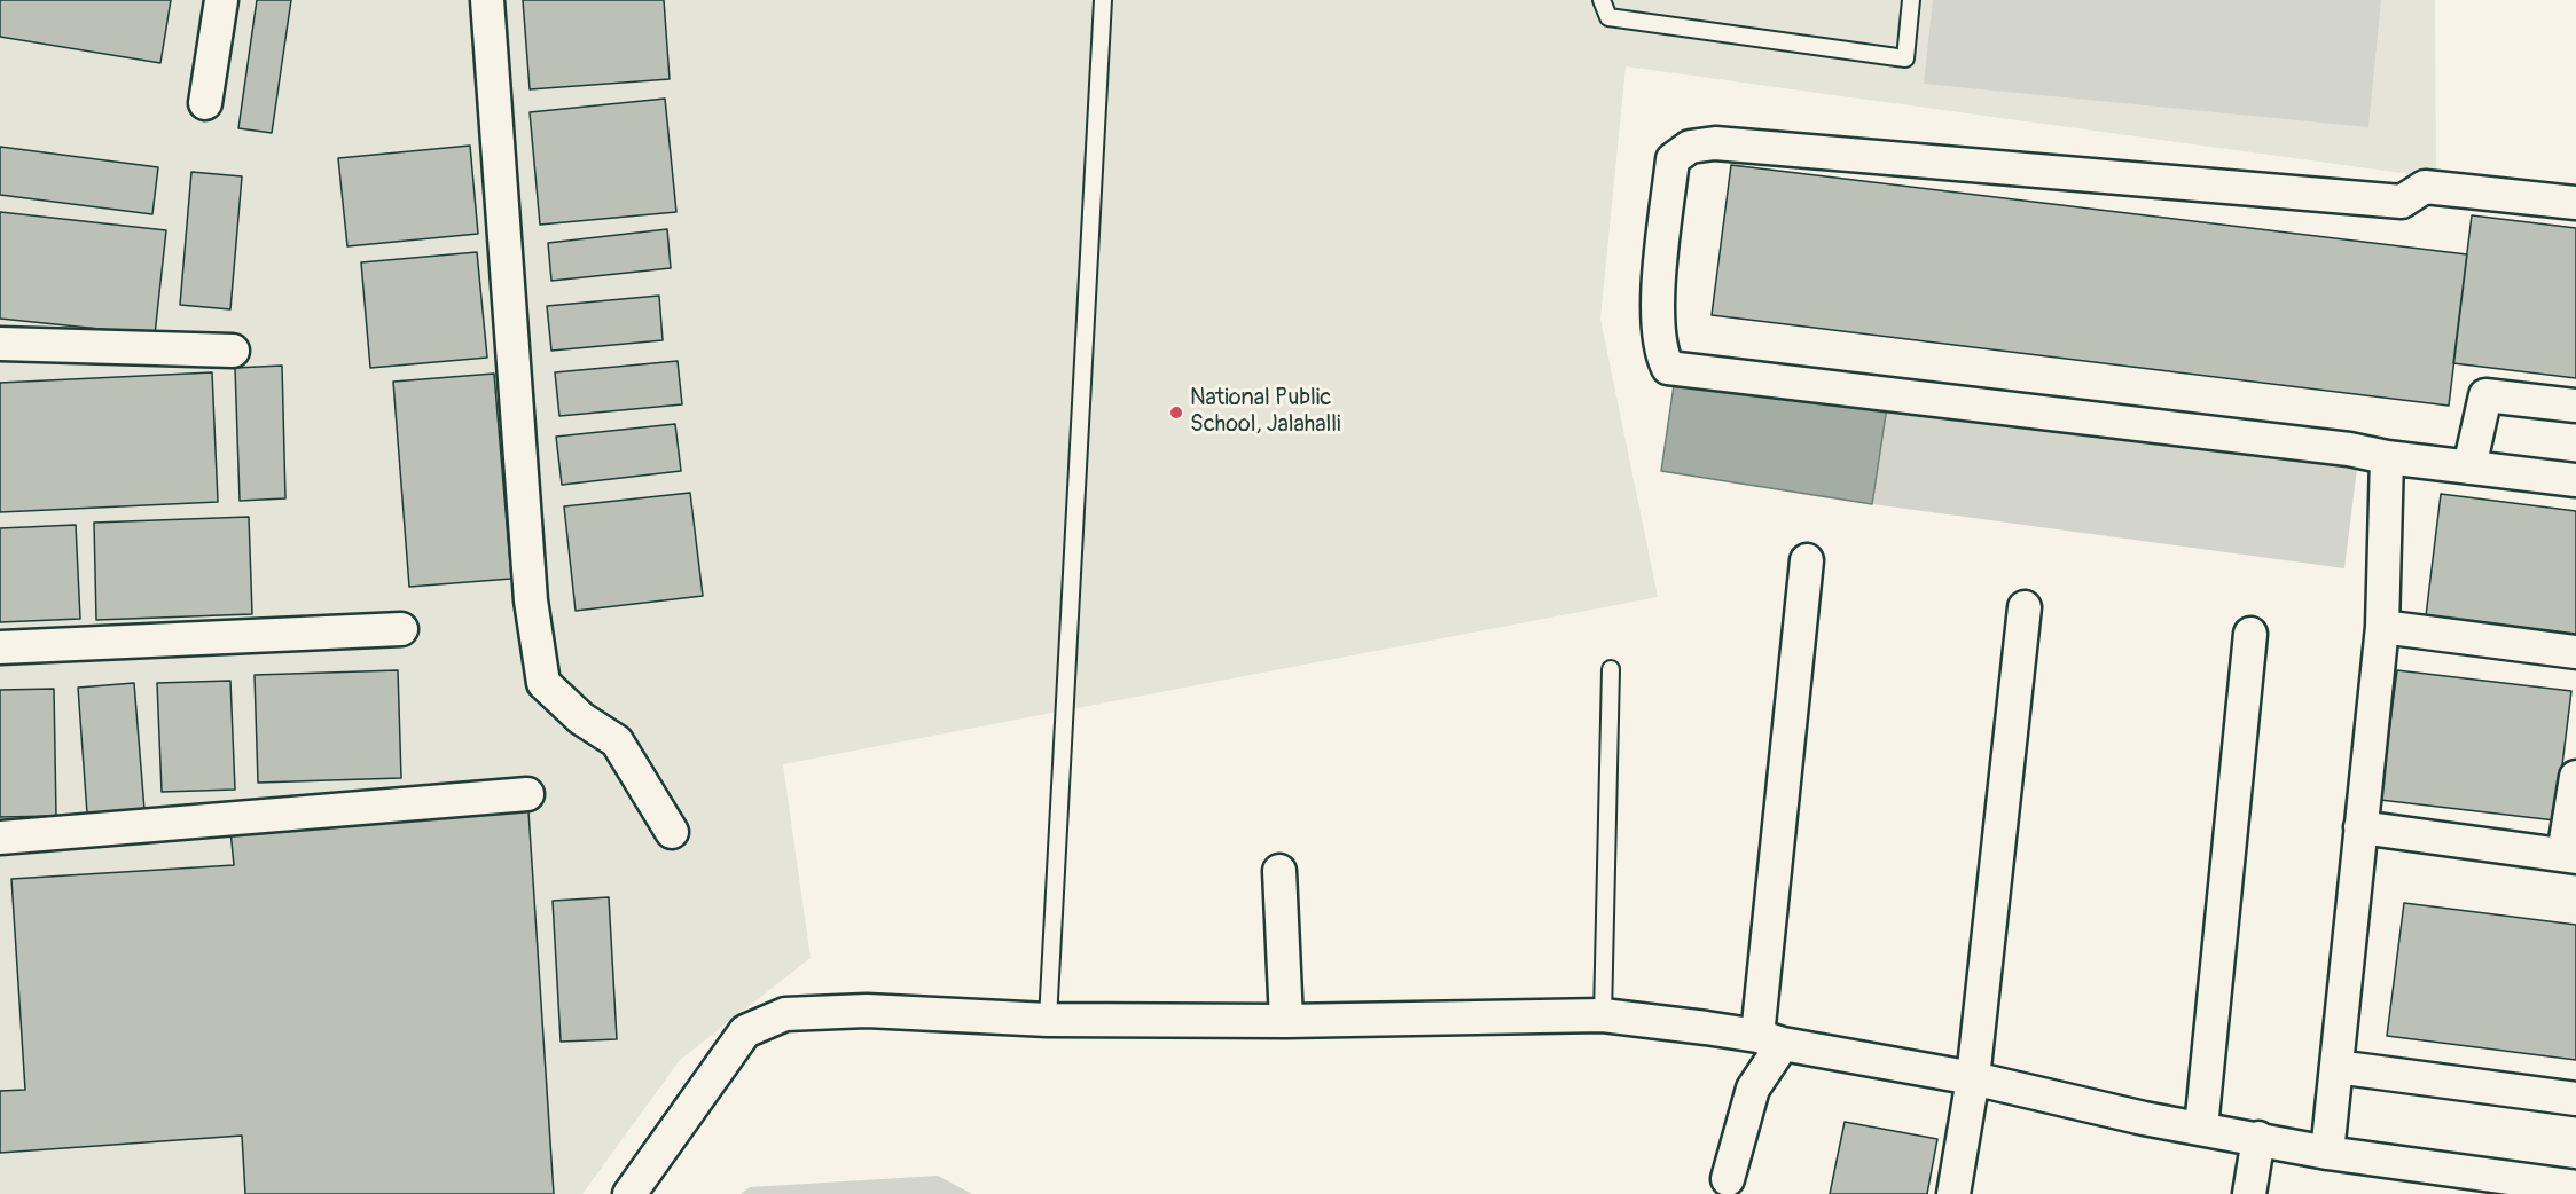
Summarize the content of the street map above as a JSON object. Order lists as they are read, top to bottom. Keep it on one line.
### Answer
{"places":["National Public School, Jalahalli"]}
